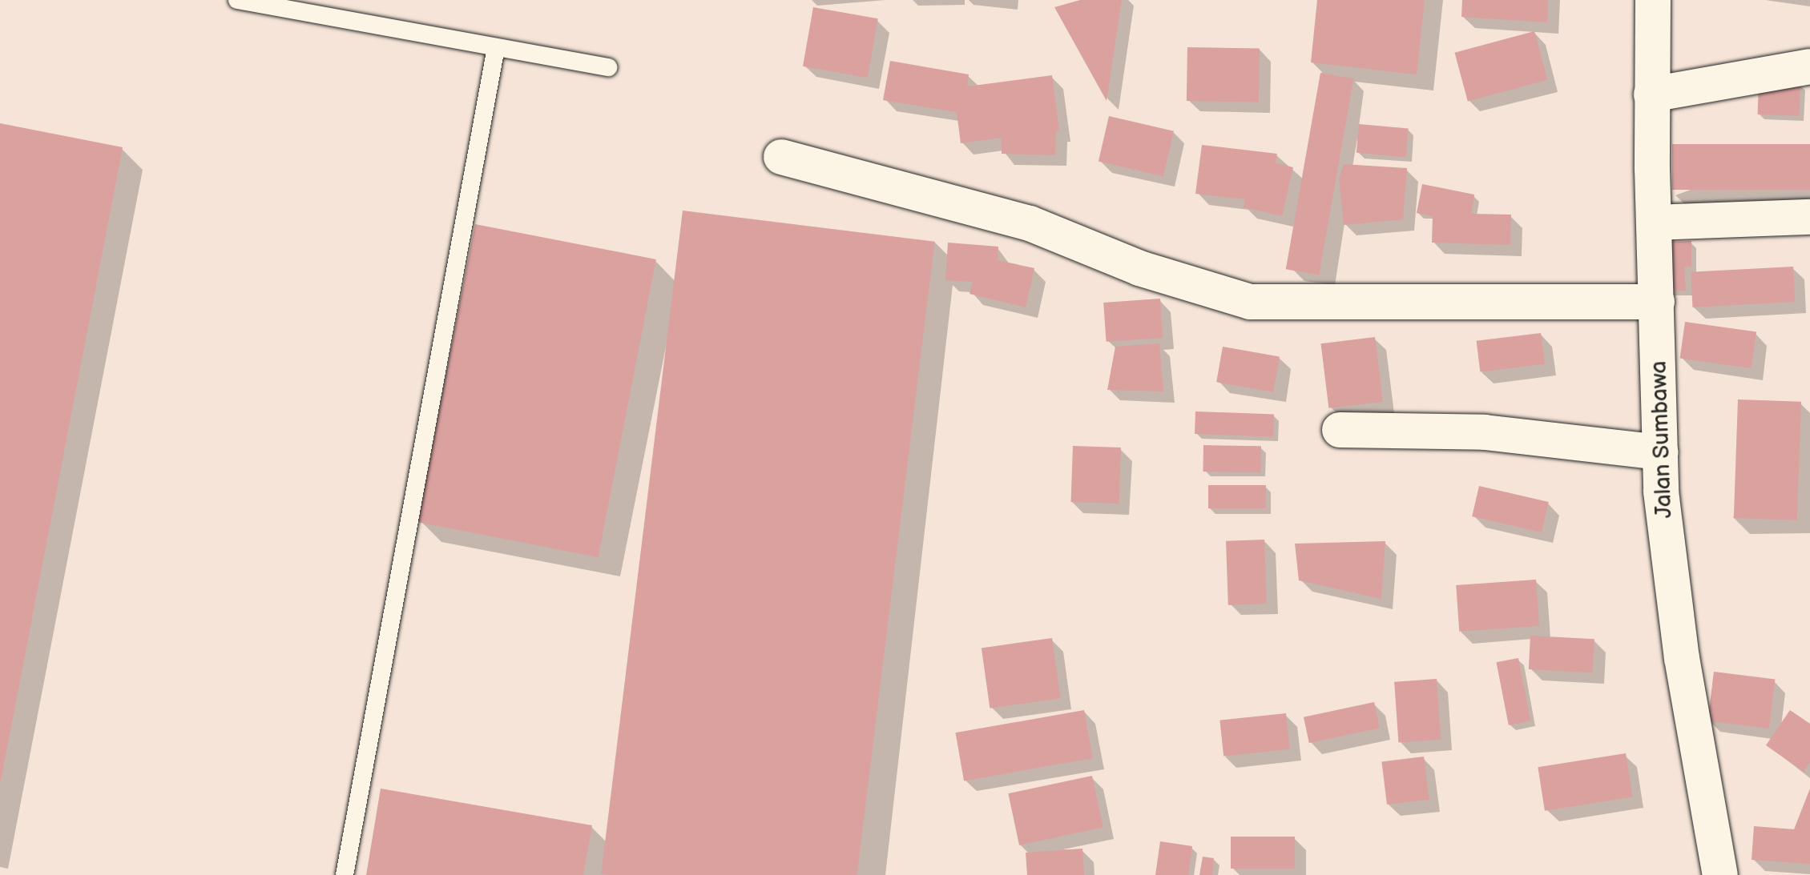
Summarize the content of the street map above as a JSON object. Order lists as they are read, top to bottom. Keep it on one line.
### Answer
{"streets":{"street":["Jalan Sumbawa"]}}
